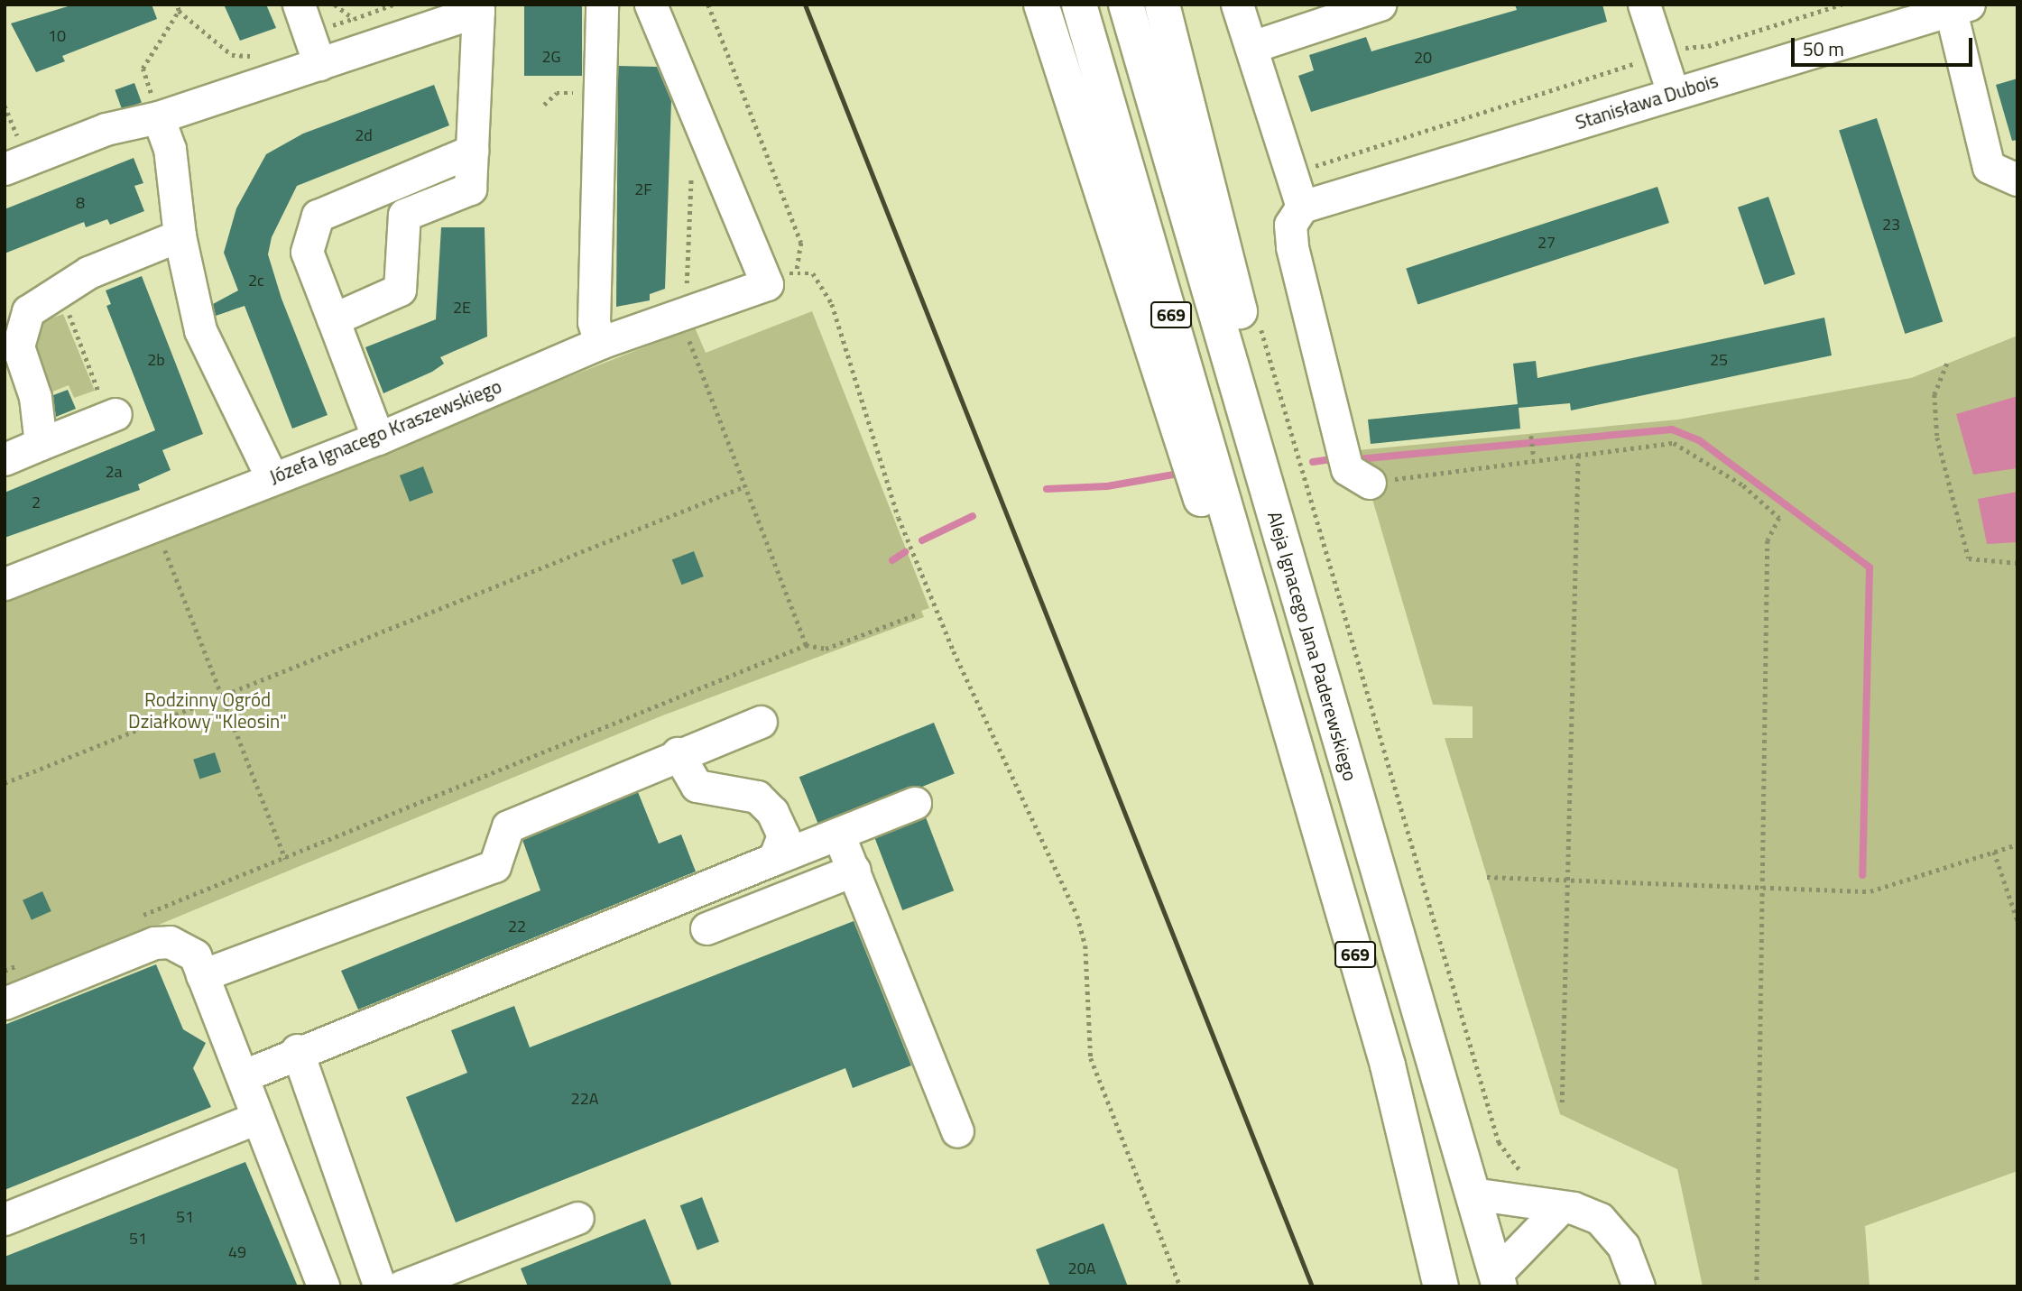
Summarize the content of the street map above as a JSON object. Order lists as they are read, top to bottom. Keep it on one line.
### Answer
{"streets":{"main road":["669","Aleja Ignacego Jana Paderewskiego"],"street":["Stanisława Dubois","Józefa Ignacego Kraszewskiego"]},"parks":["Rodzinny Ogród Działkowy \"Kleosin\""],"house_numbers":["10","2G","20","2d","2F","8","23","27","2c","2E","2b","25","2a","2","22","22A","51","51","49","20A"],"scale_bar":"50 m"}
